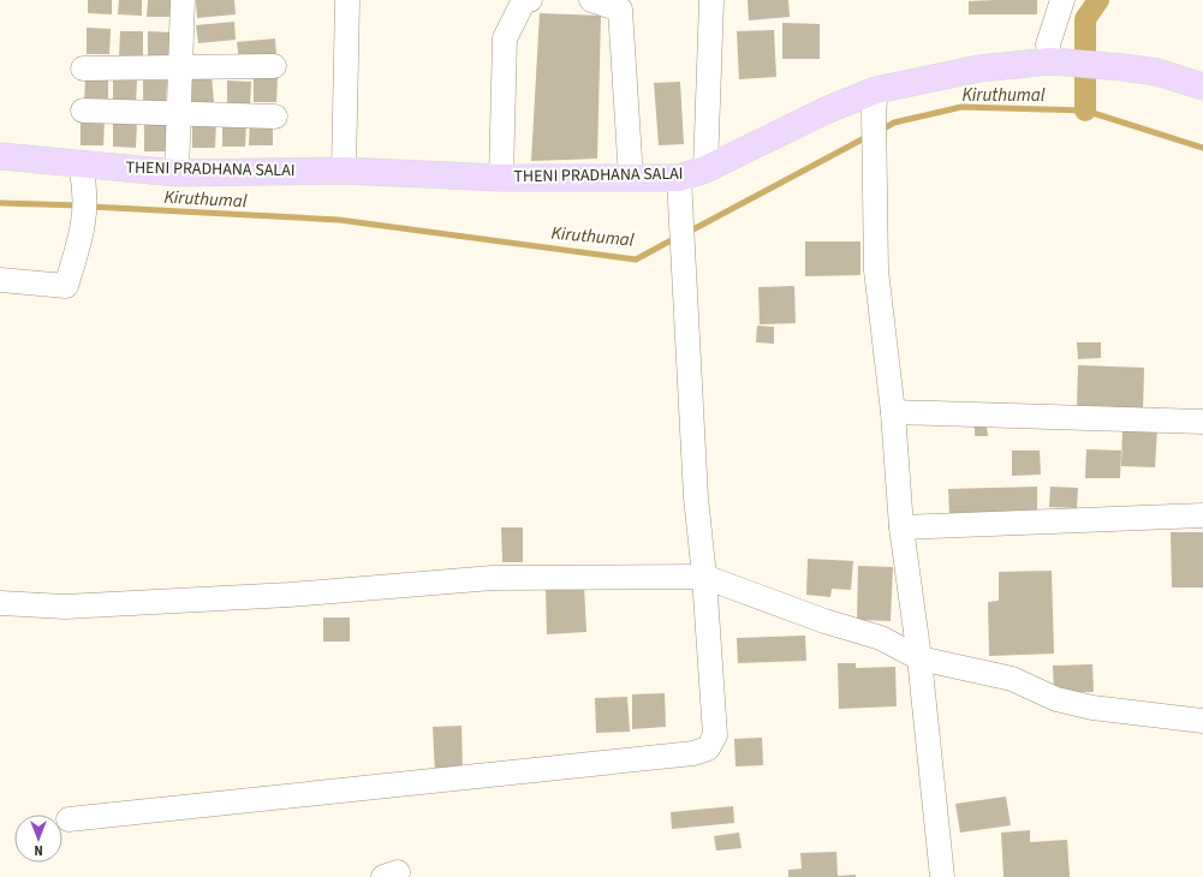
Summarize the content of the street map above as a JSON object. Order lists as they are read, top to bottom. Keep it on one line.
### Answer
{"streets":{"main road":["THENI PRADHANA SALAI"]},"water":["Kiruthumal"],"north":"bottom"}
